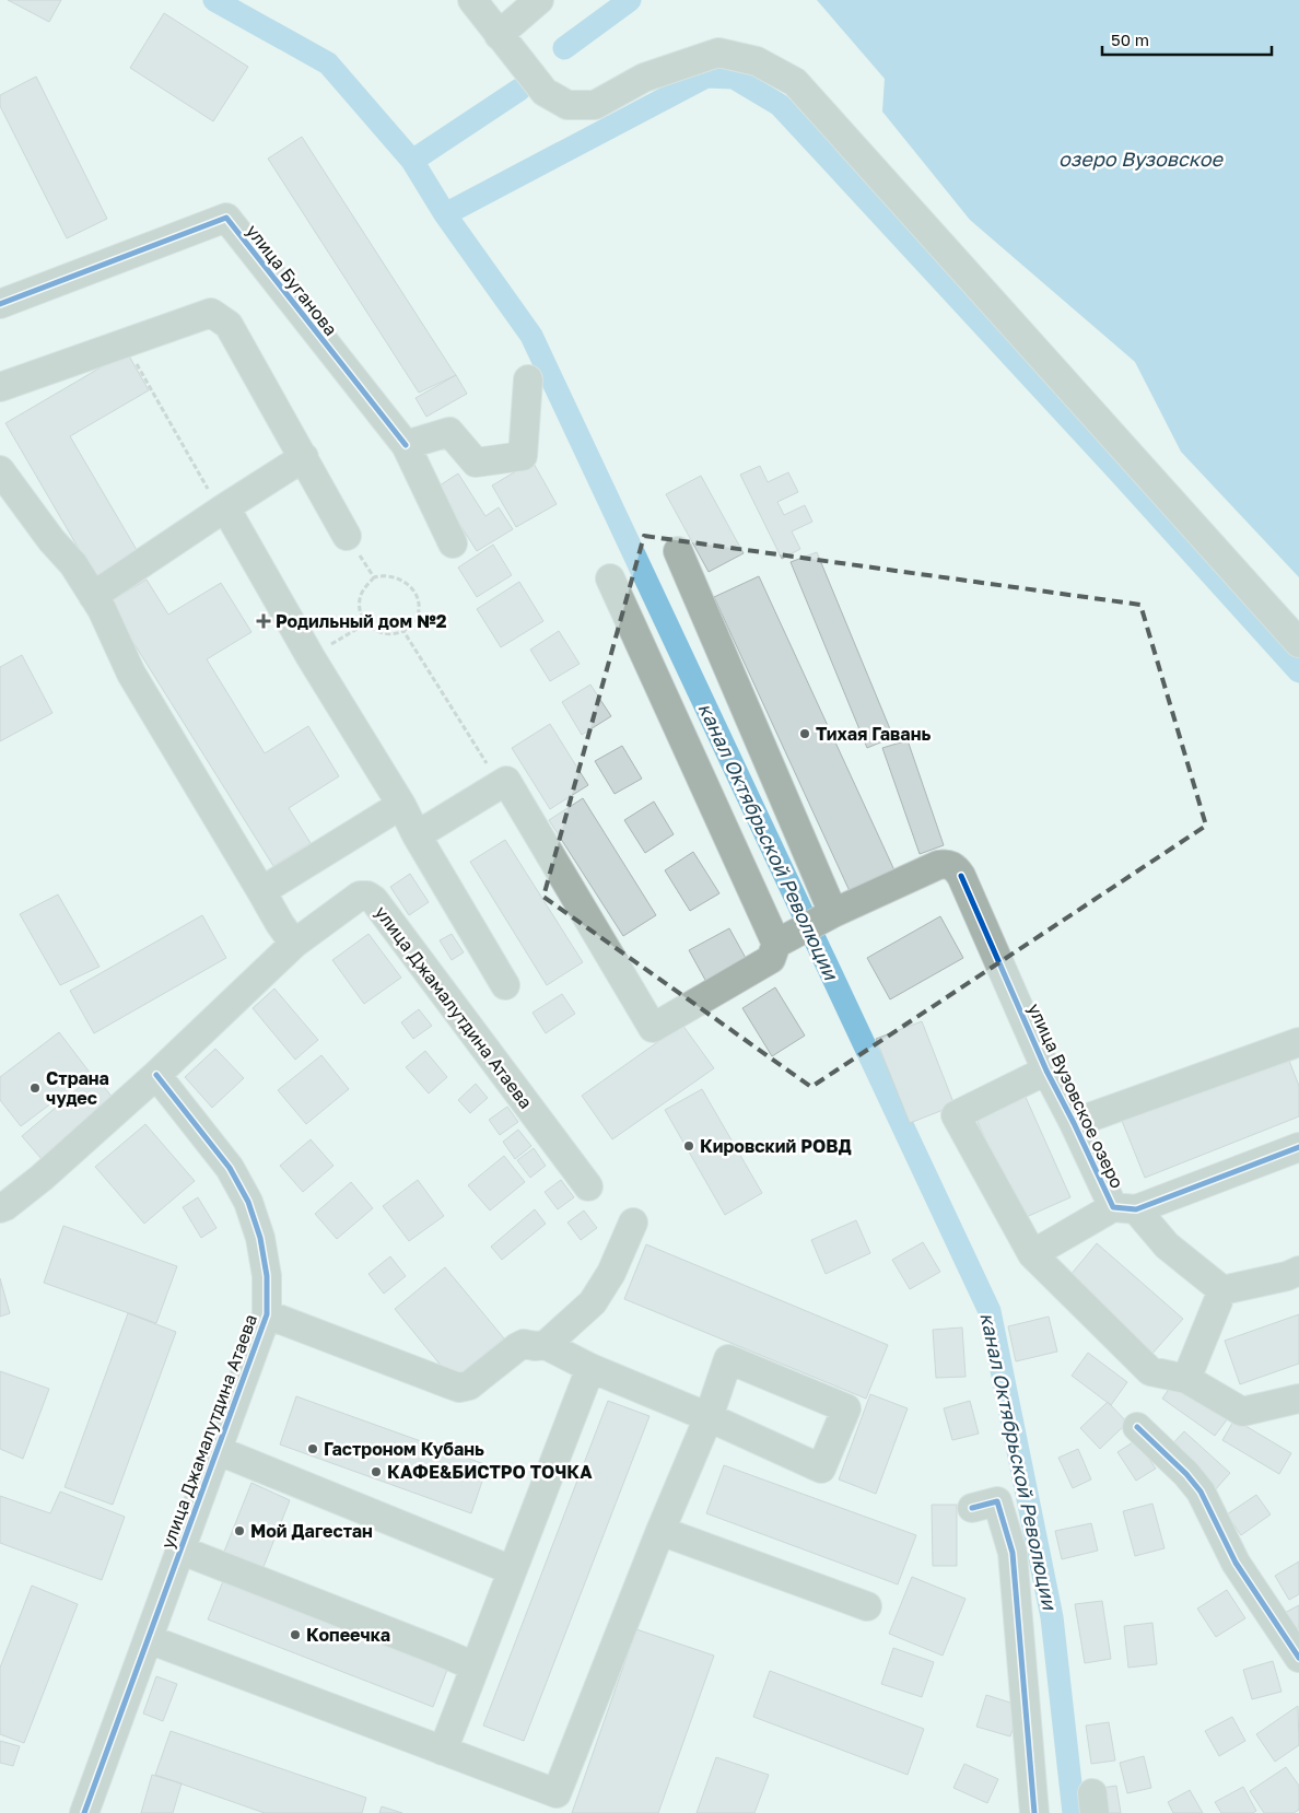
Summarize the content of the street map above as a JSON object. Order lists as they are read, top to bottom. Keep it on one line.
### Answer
{"streets":{"street":["улица Буганова","улица Джамалутдина Атаева","улица Вузовское озеро"]},"water":["озеро Вузовское","канал Октябрьской Революции"],"places":{"health":["Родильный дом №2"],"other":["Тихая Гавань","Страна чудес","Кировский РОВД","Гастроном Кубань","КАФЕ&БИСТРО ТОЧКА","Мой Дагестан","Копеечка"]},"scale_bar":"50 m"}
